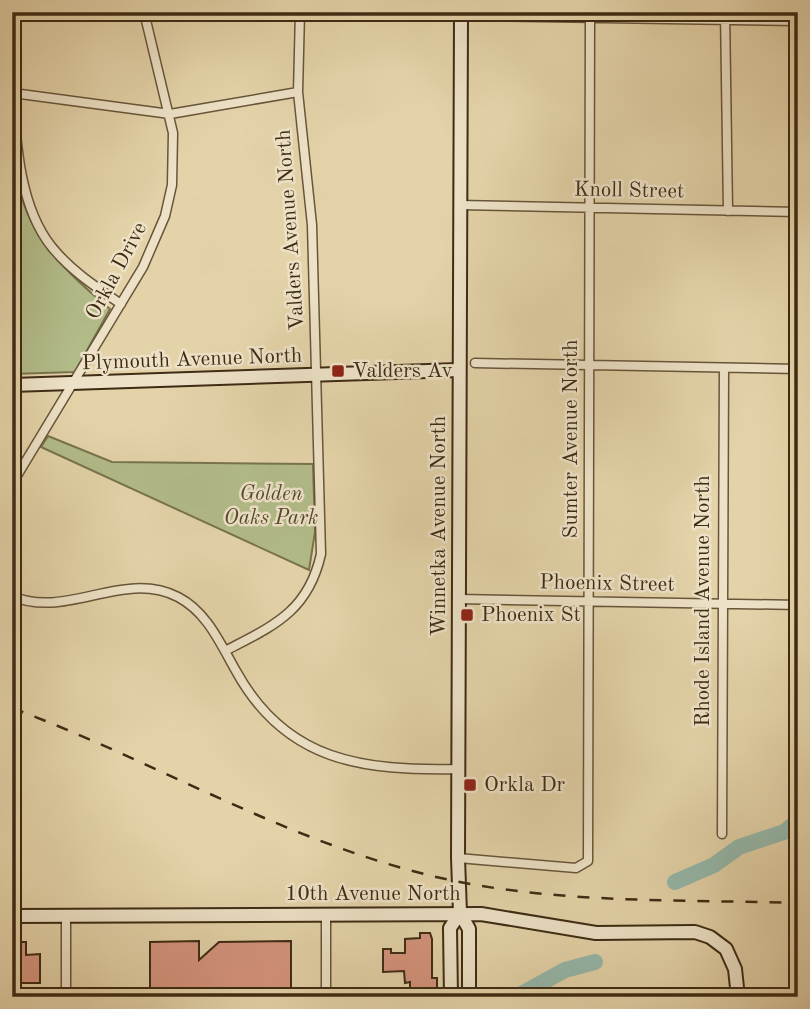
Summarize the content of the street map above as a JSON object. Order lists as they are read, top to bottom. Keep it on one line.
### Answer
{"streets":{"street":["Knoll Street","Valders Avenue North","Orkla Drive","Plymouth Avenue North","Sumter Avenue North","Winnetka Avenue North","Phoenix Street","Rhode Island Avenue North","10th Avenue North"]},"crossings":[["Knoll Street","Sumter Avenue North"],["Knoll Street","Winnetka Avenue North"],["Valders Avenue North","Plymouth Avenue North"],["Orkla Drive","Plymouth Avenue North"],["Plymouth Avenue North","Winnetka Avenue North"],["Sumter Avenue North","Winnetka Avenue North"],["Sumter Avenue North","Phoenix Street"],["Winnetka Avenue North","Phoenix Street"],["Winnetka Avenue North","10th Avenue North"],["Phoenix Street","Rhode Island Avenue North"]],"parks":["Golden Oaks Park"],"places":{"transit":["Valders Av","Phoenix St","Orkla Dr"]}}
